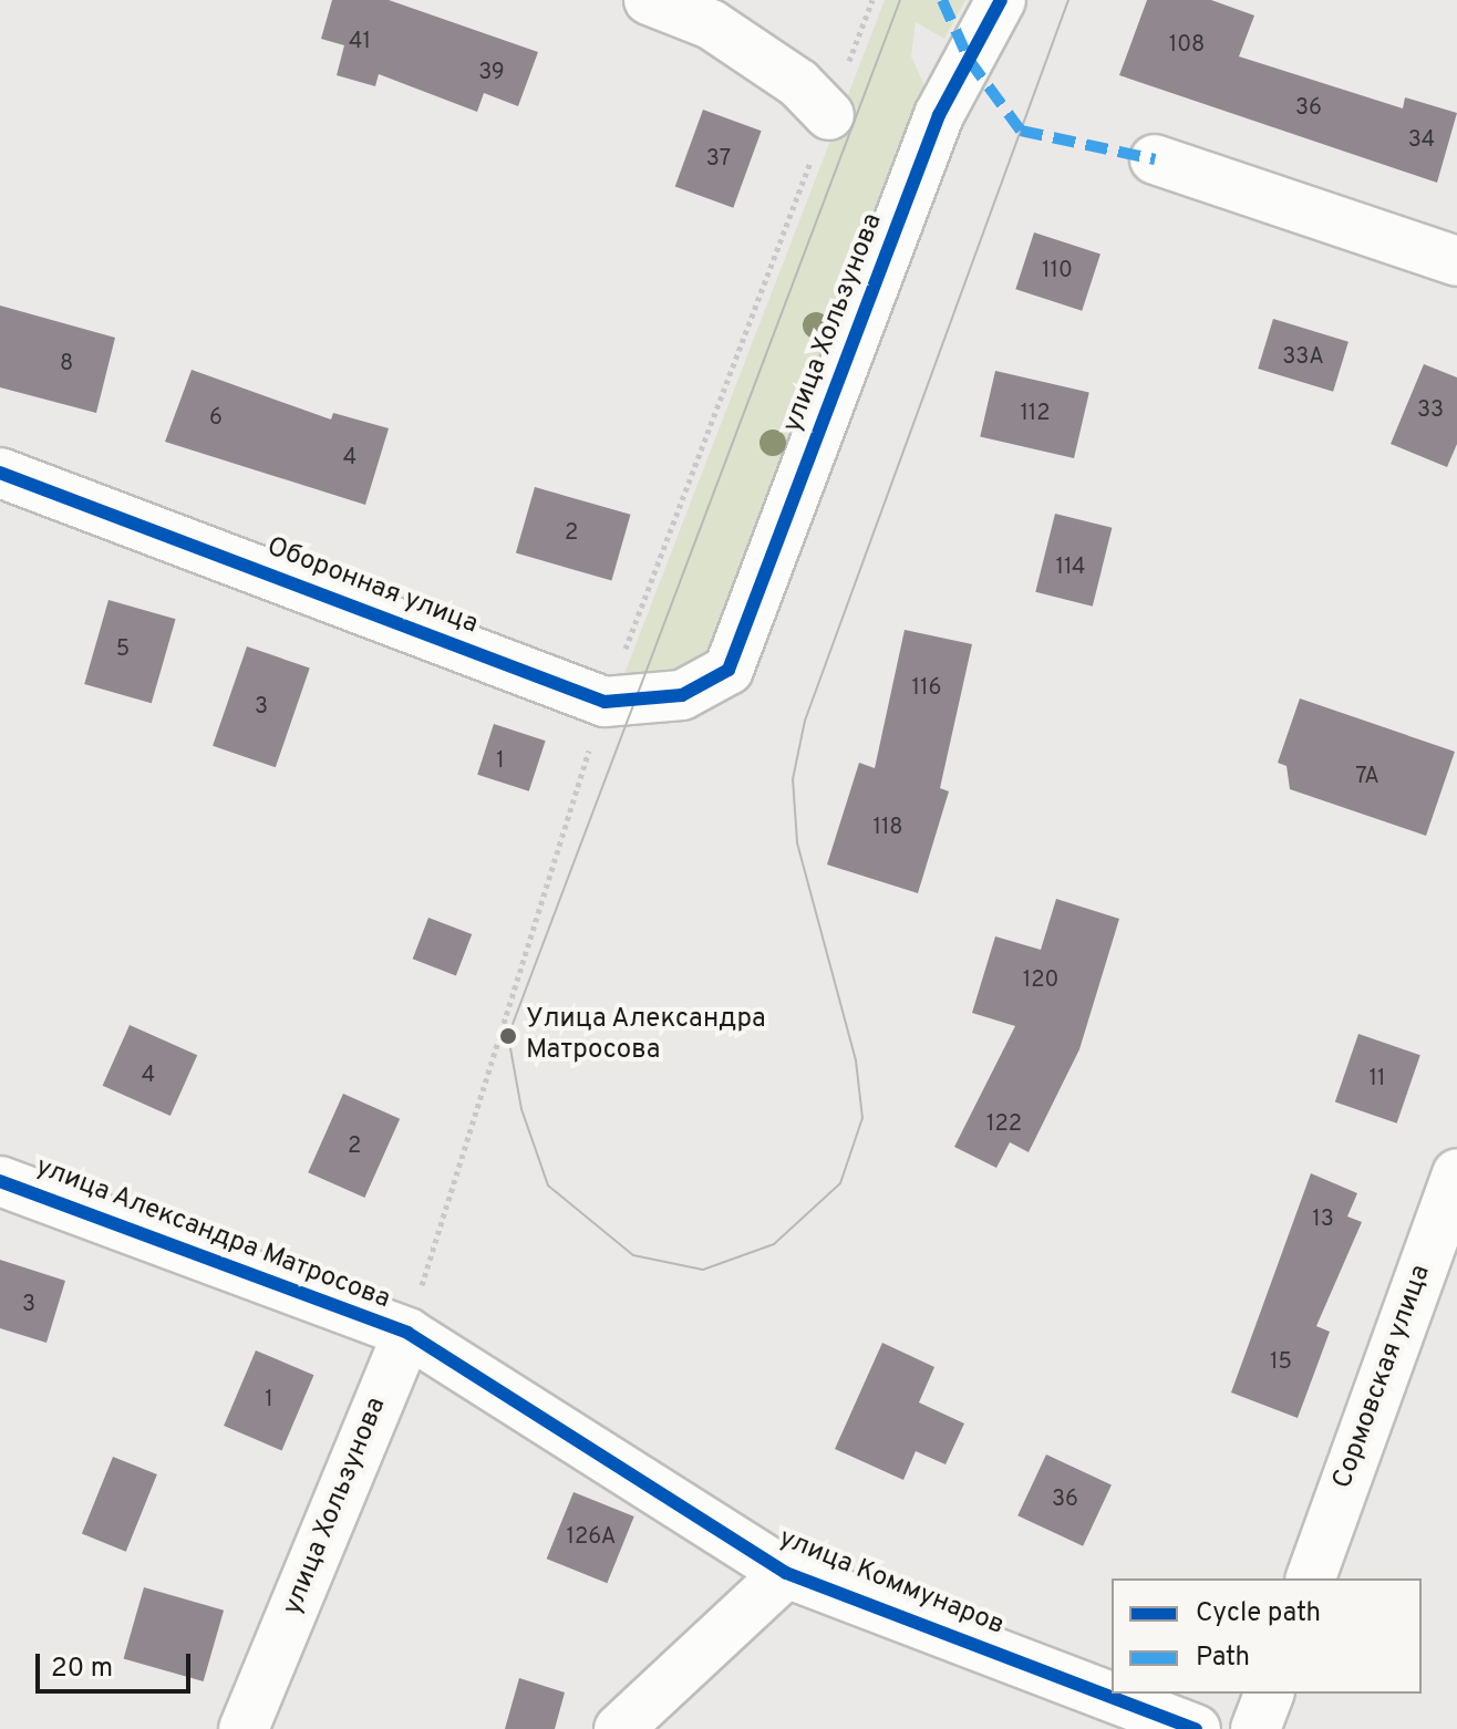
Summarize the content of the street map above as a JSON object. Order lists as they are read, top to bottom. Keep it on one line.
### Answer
{"streets":{"street":["улица Хользунова","Оборонная улица","улица Александра Матросова","Сормовская улица","улица Коммунаров"]},"crossings":[["улица Хользунова","Оборонная улица"],["улица Хользунова","улица Александра Матросова"],["улица Хользунова","улица Коммунаров"],["улица Александра Матросова","улица Коммунаров"]],"places":["Улица Александра Матросова"],"house_numbers":["41","108","39","36","34","37","110","33А","8","33","112","6","4","2","114","5","116","3","1","7А","118","120","4","11","122","2","13","3","15","1","36","126А"],"legend":["Cycle path","Path"],"scale_bar":"20 m"}
